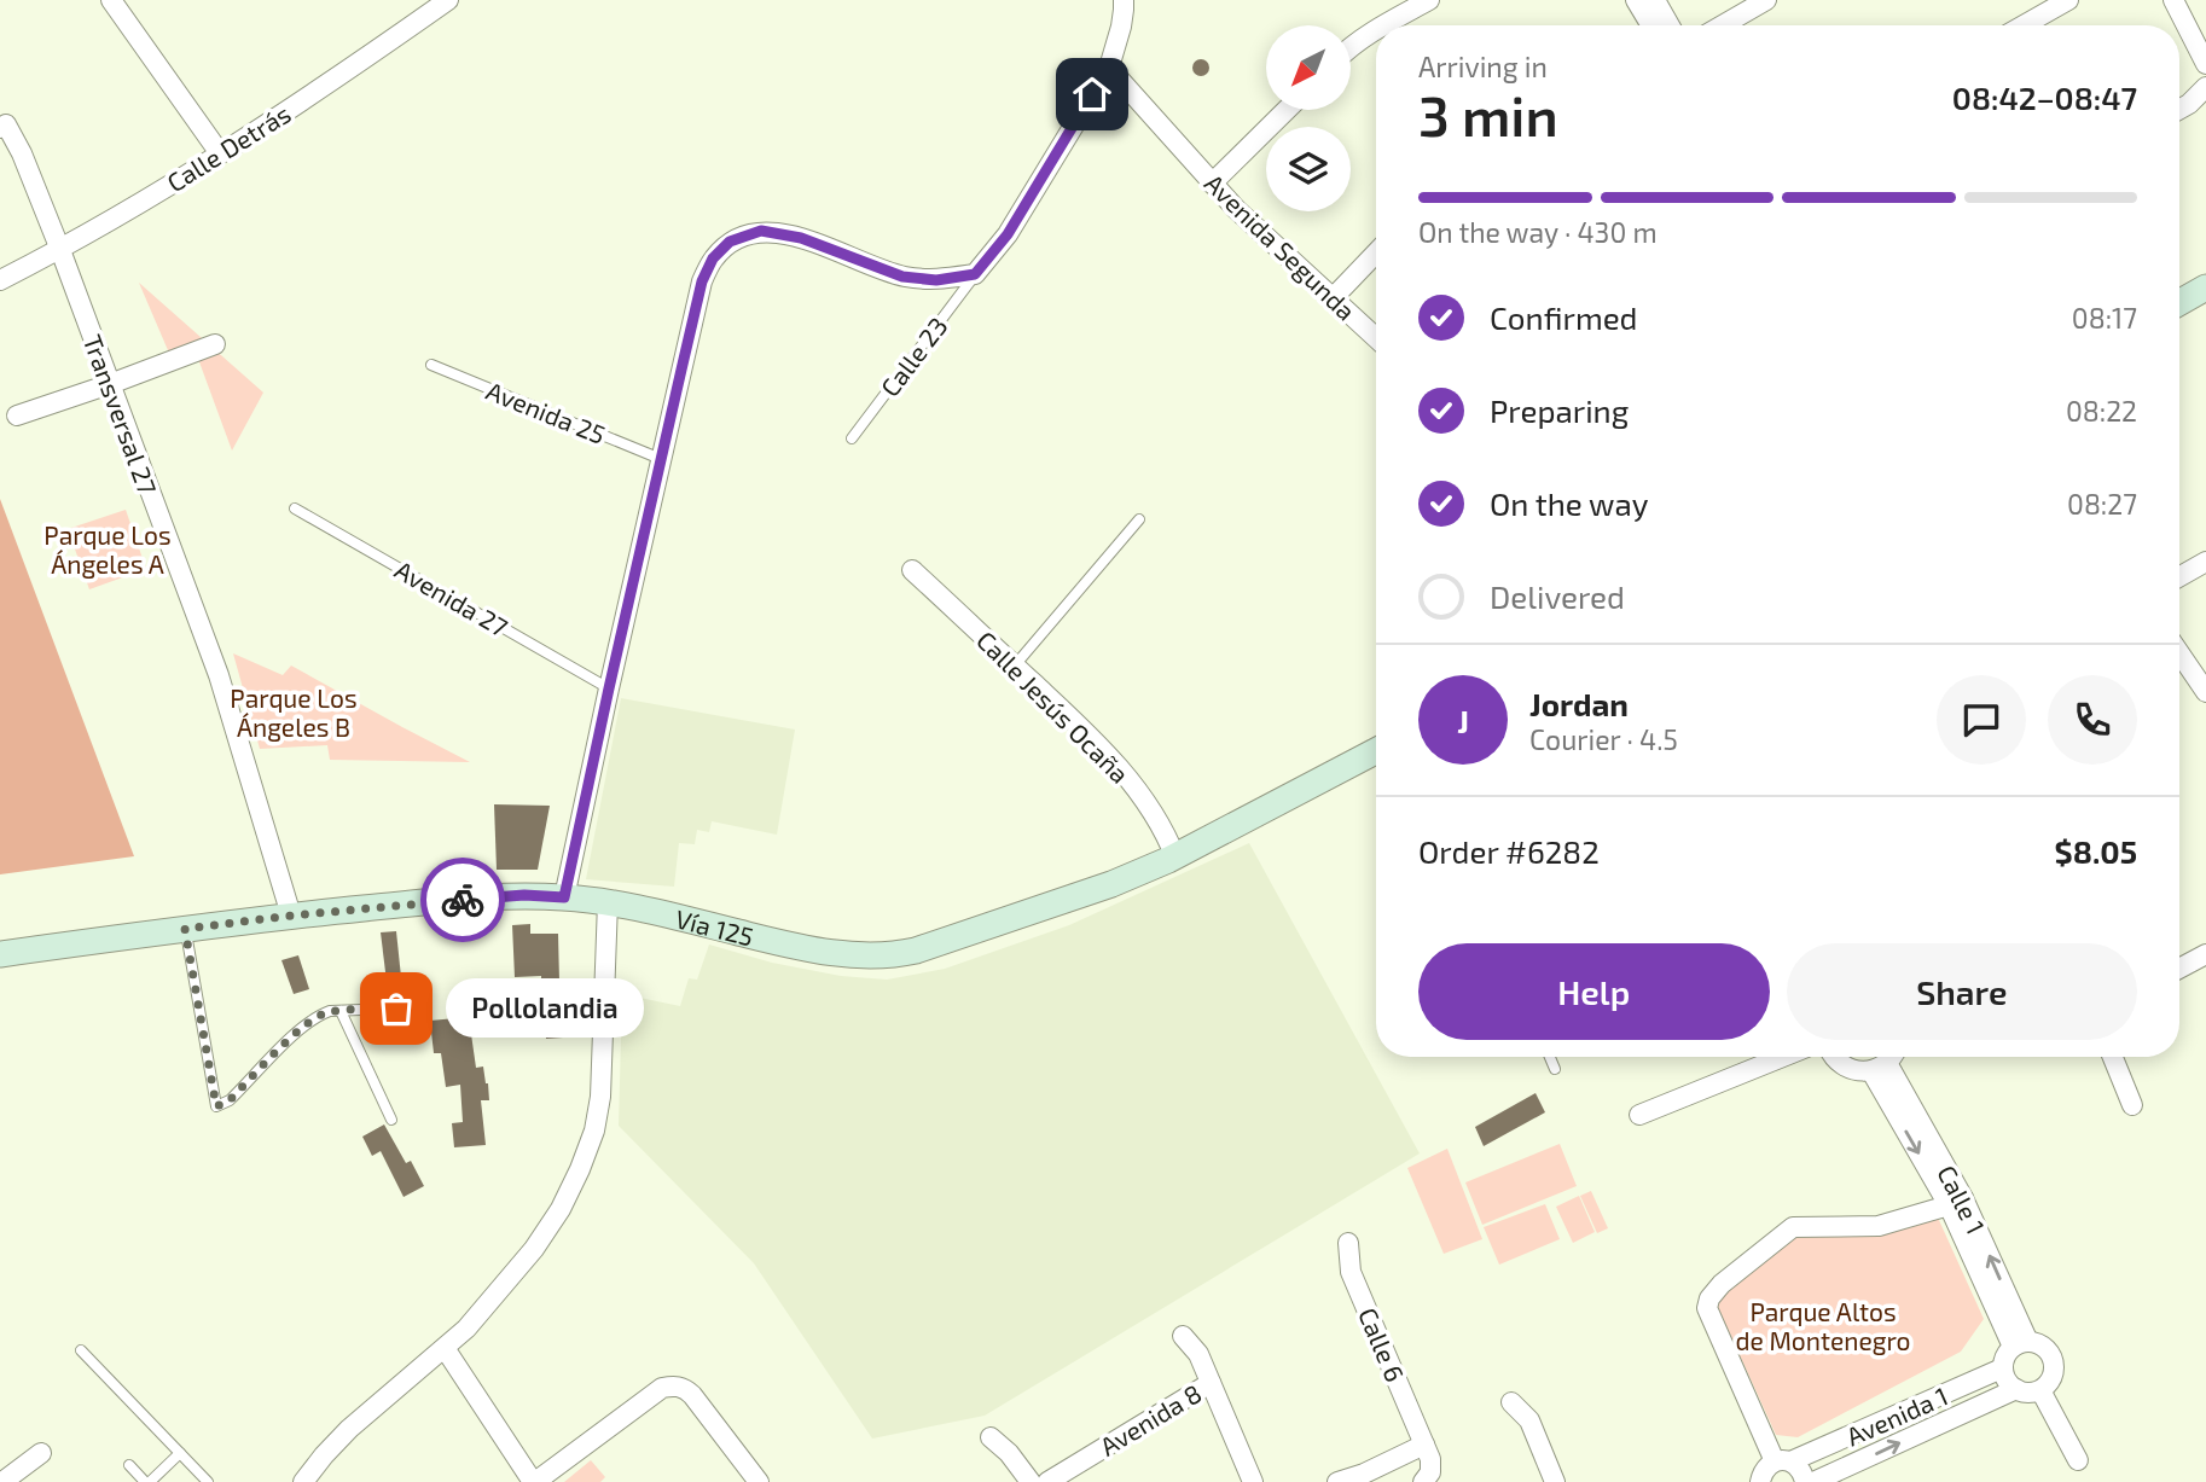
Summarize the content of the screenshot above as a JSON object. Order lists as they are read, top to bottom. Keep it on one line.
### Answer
{"streets":{"main road":["Vía 125"],"street":["Calle Detrás","Avenida Segunda","Transversal 27","Calle Jesús Ocaña","Calle 1","Calle 6","Avenida 1","Avenida 8"],"lane":["Calle 23","Avenida 25","Avenida 27"]},"crossings":[["Calle Detrás","Transversal 27"],["Transversal 27","Vía 125"],["Calle Jesús Ocaña","Vía 125"],["Calle 1","Avenida 1"]],"parks":["Parque Los Ángeles A","Parque Los Ángeles B","Parque Altos de Montenegro"],"places":["Pollolandia"],"north":"bottom left","page":{"heading":["3 min","Arriving in","08:42–08:47"],"panel":["Jordan","Courier · 4.5","Order #6282","$8.05"],"bar":"On the way · 430 m","list":[["Confirmed","08:17"],["Preparing","08:22"],["On the way","08:27"],"Delivered"],"round":"J","buttons":["Help","Share"],"bubble":"Pollolandia"}}
